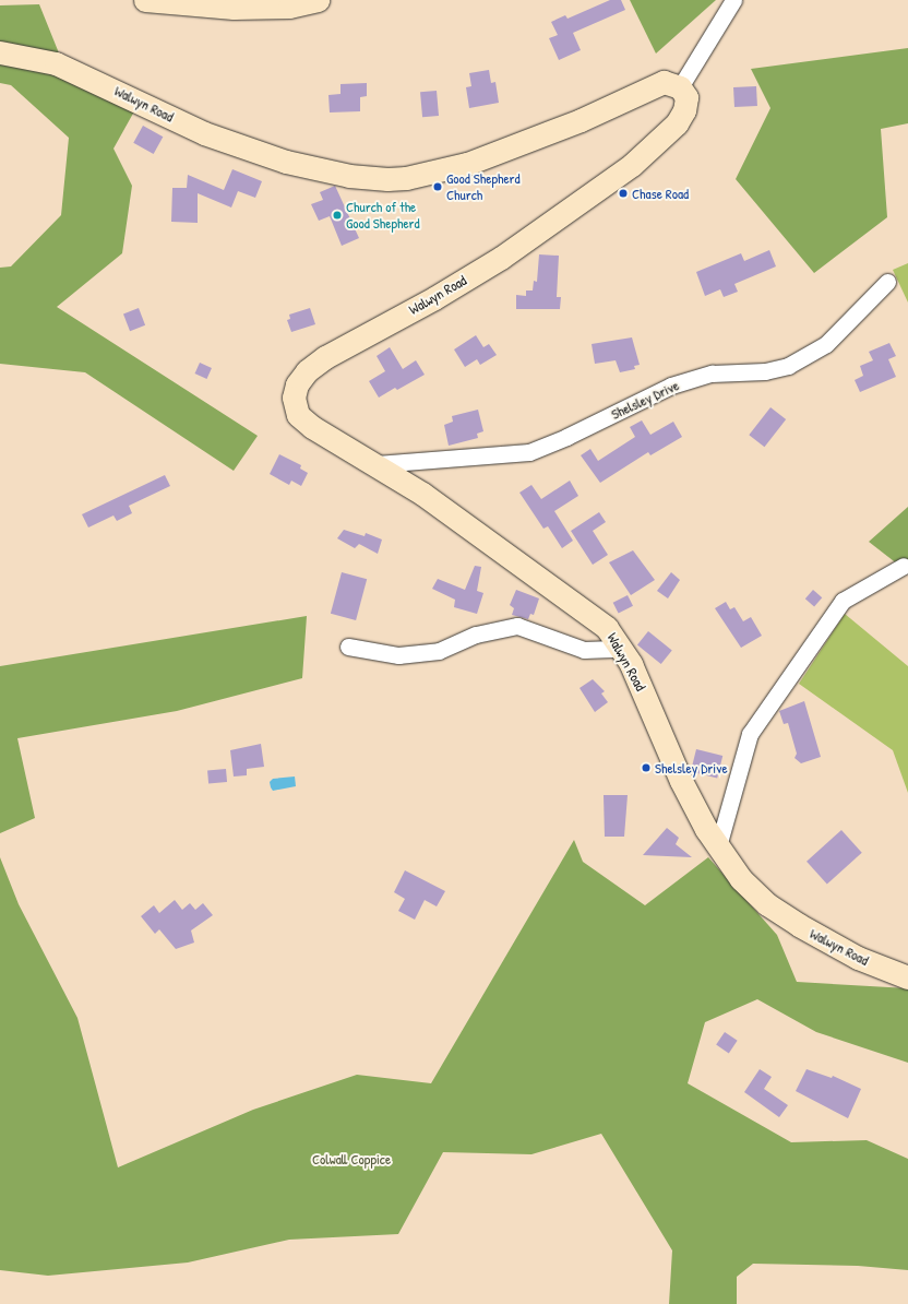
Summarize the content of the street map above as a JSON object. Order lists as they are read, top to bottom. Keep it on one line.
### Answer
{"streets":{"main road":["Walwyn Road"],"street":["Shelsley Drive"]},"crossings":[["Walwyn Road","Shelsley Drive"]],"parks":["Colwall Coppice"],"places":["Good Shepherd Church","Chase Road","Church of the Good Shepherd","Shelsley Drive"]}
